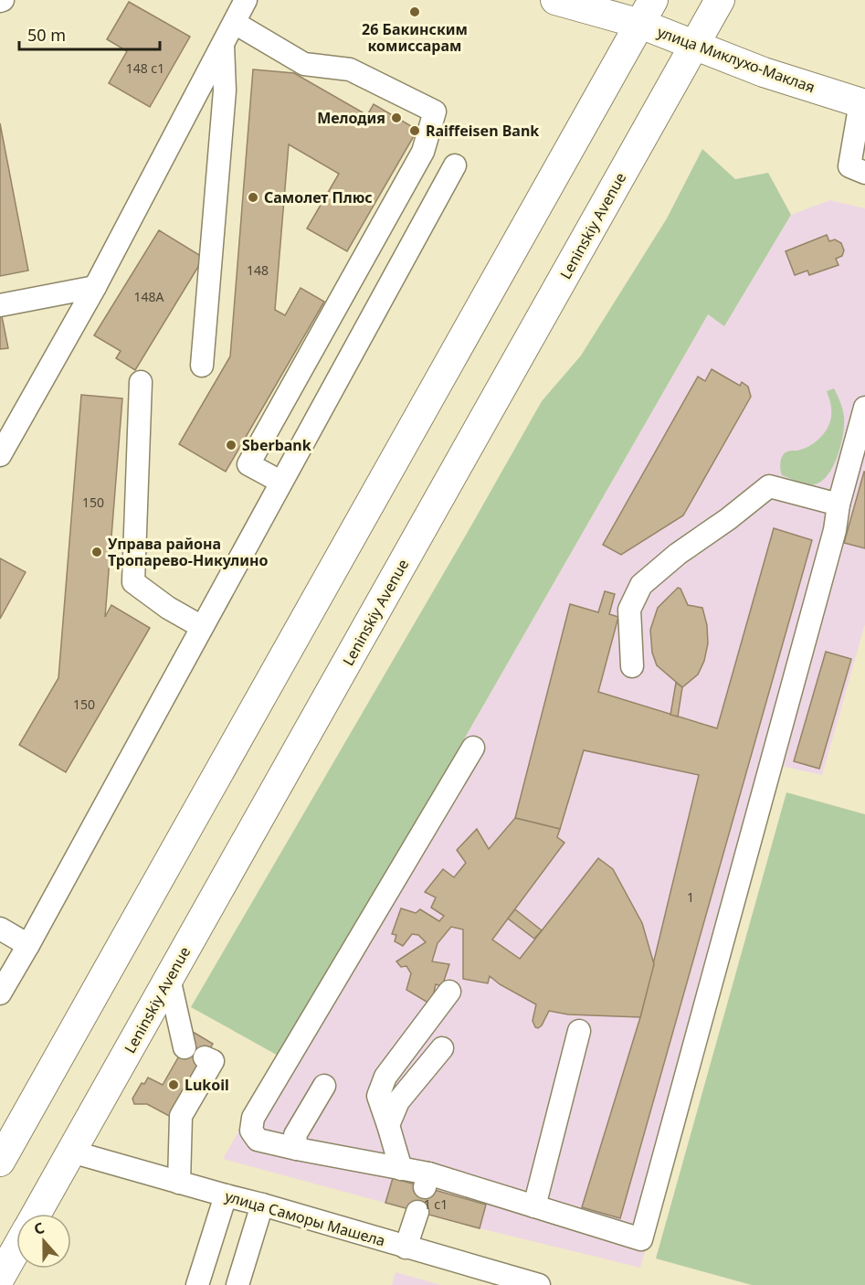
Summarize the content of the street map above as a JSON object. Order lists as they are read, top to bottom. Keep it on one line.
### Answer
{"streets":{"main road":["улица Миклухо-Маклая","Leninskiy Avenue"],"street":["улица Саморы Машела"]},"crossings":[["улица Миклухо-Маклая","Leninskiy Avenue"],["Leninskiy Avenue","улица Саморы Машела"]],"places":["26 Бакинским комиссарам","Мелодия","Raiffeisen Bank","Самолет Плюс","Sberbank","Управа района Тропарево-Никулино","Lukoil"],"house_numbers":["148 с1","148","148А","150","150","1","1 с1"],"scale_bar":"50 m","north":"top"}
